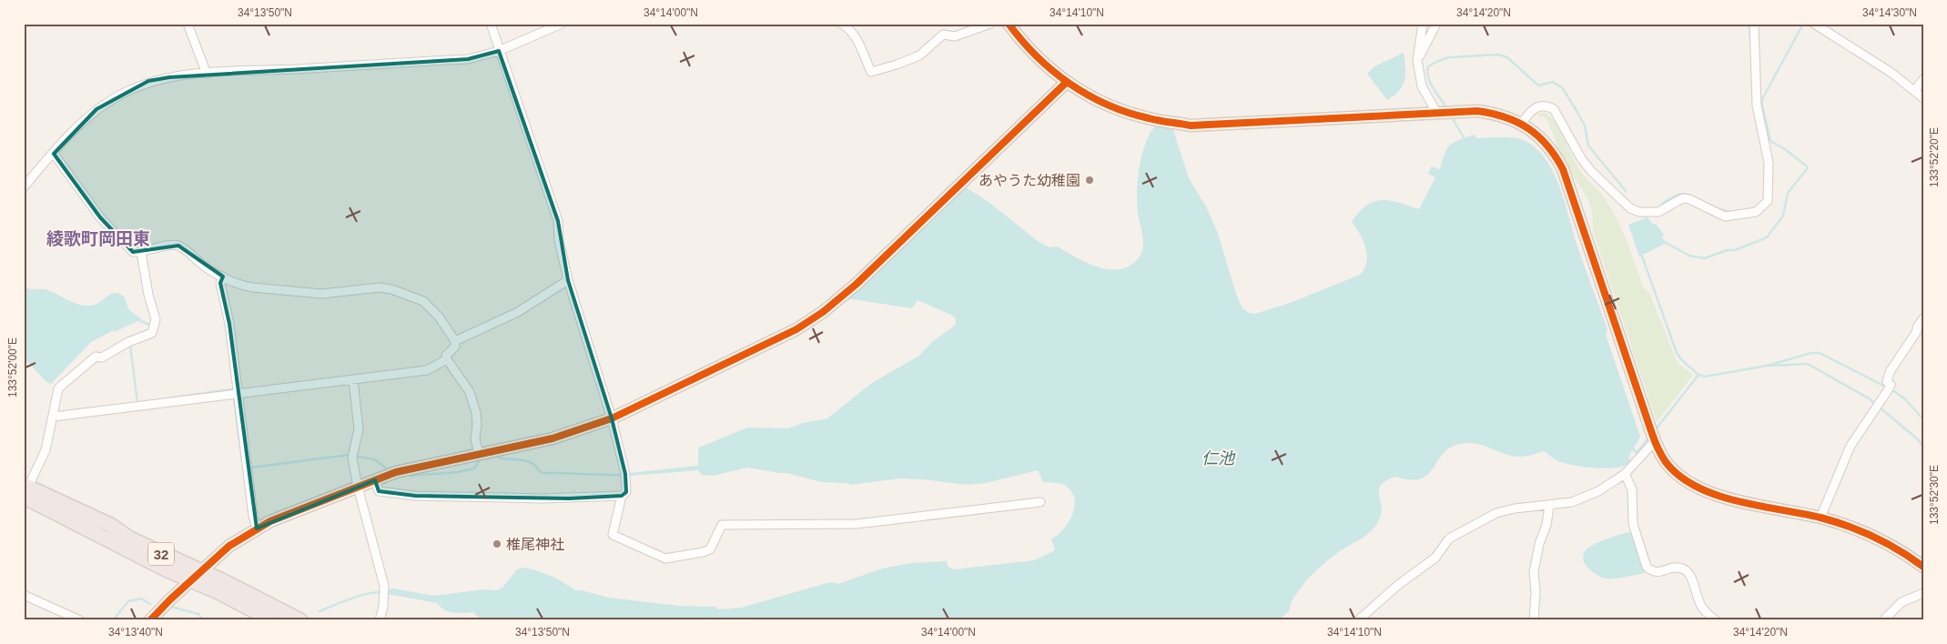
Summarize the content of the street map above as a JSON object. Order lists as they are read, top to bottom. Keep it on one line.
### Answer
{"streets":{"highway":["32"]},"districts":["綾歌町岡田東"],"water":["仁池"],"places":["あやうた幼稚園","椎尾神社"],"coordinates":["34°13'50\"N","34°14'00\"N","34°14'10\"N","34°14'20\"N","34°14'30\"N","133°52'20\"E","133°52'00\"E","133°52'30\"E","34°13'40\"N"]}
